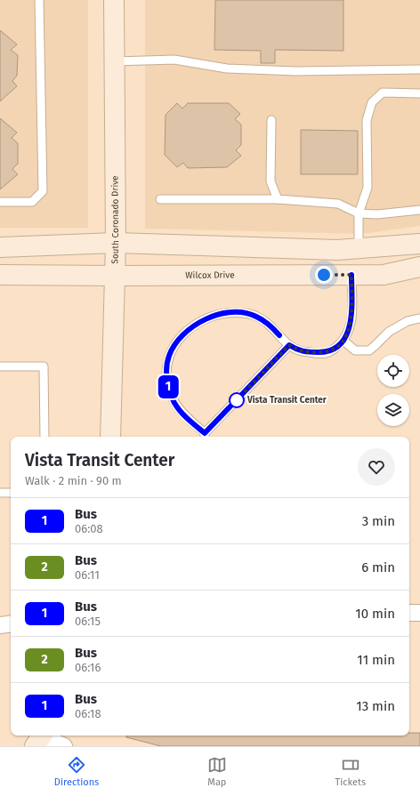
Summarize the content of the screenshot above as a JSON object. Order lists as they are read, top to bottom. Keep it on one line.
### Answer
{"streets":{"street":["South Coronado Drive","Wilcox Drive"]},"crossings":[["South Coronado Drive","Wilcox Drive"]],"places":["Vista Transit Center"],"lines":["bus line 1"],"page":{"on_map":"1","heading":["Vista Transit Center","Walk · 2 min · 90 m"],"list":[{"mark":"1","name":"Bus","note":"06:08","value":"3 min"},{"mark":"2","name":"Bus","note":"06:11","value":"6 min"},{"mark":"1","name":"Bus","note":"06:15","value":"10 min"},{"mark":"2","name":"Bus","note":"06:16","value":"11 min"},{"mark":"1","name":"Bus","note":"06:18","value":"13 min"}],"tabs":["Directions","Map","Tickets"]}}
